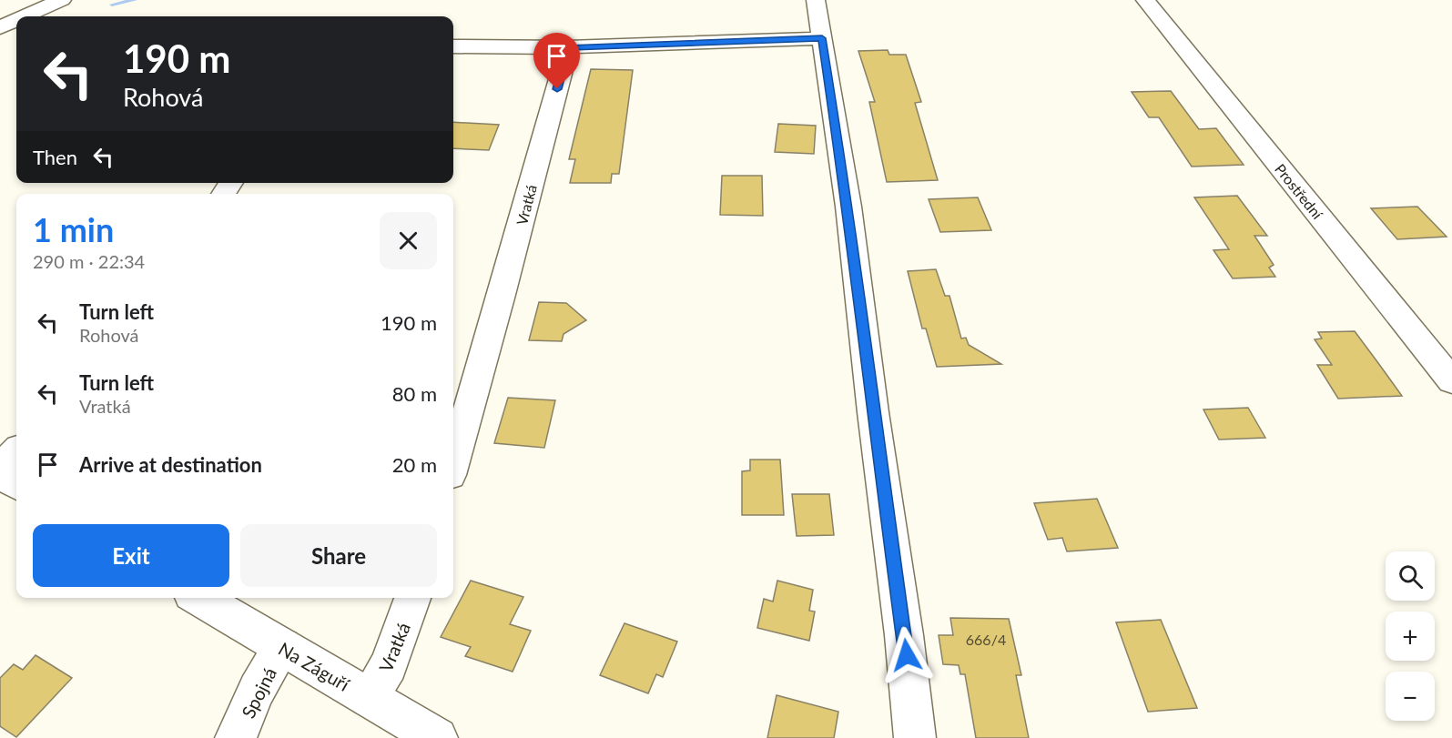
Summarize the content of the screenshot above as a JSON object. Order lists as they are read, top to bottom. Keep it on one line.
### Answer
{"streets":{"street":["Prostřední","Vratká","Na Záguří","Spojná"]},"crossings":[["Vratká","Na Záguří"],["Na Záguří","Spojná"]],"house_numbers":["666/4"],"page":{"turn":["190 m","Rohová"],"then":"Then","heading":["1 min","290 m · 22:34"],"list":[{"name":"Turn left","note":"Rohová","value":"190 m"},{"name":"Turn left","note":"Vratká","value":"80 m"},{"name":"Arrive at destination","value":"20 m"}],"buttons":["Exit","Share"],"map_buttons":["+","−"]}}
